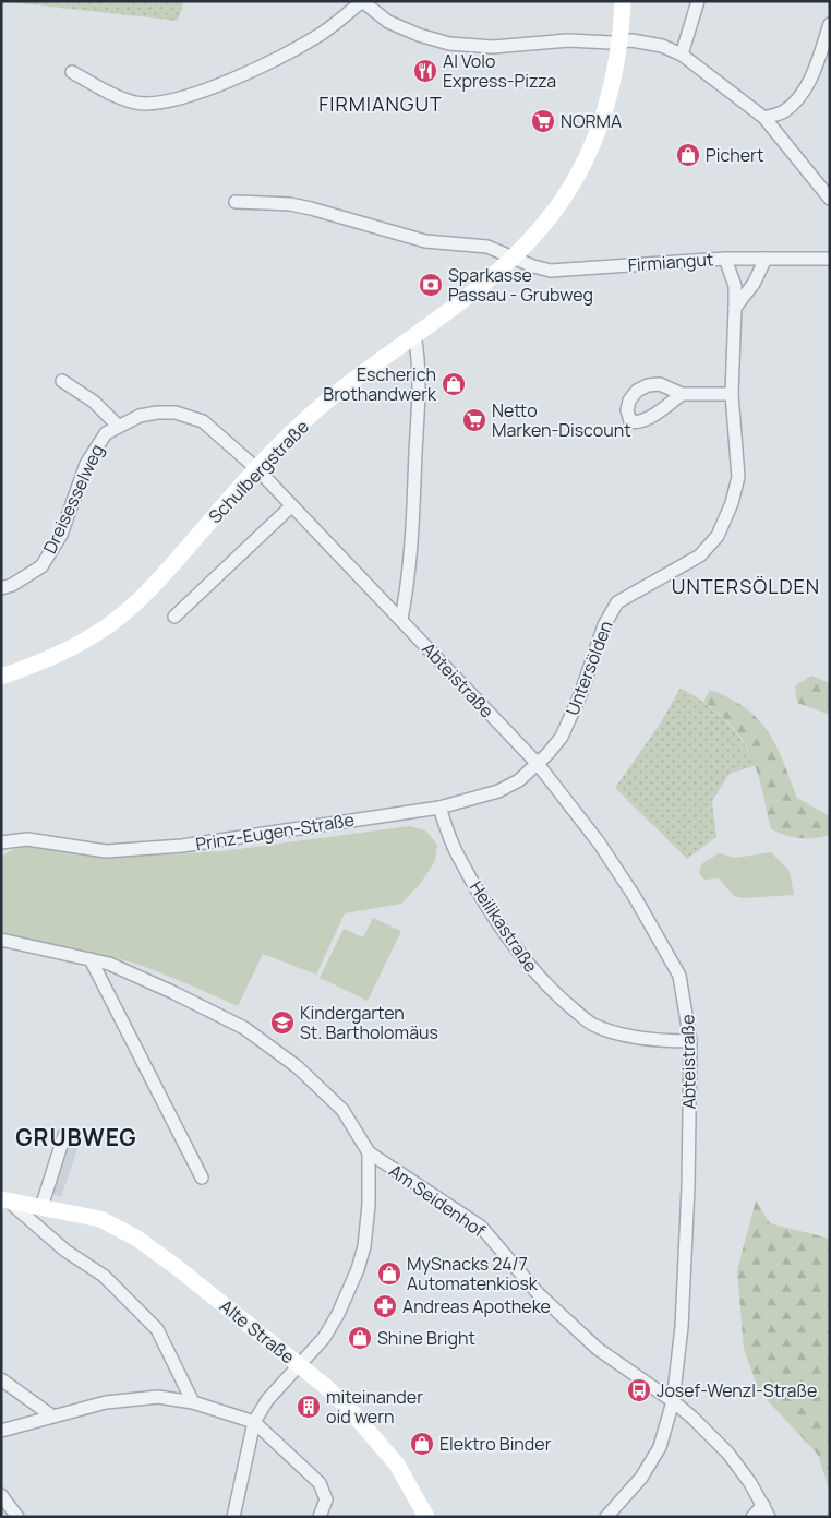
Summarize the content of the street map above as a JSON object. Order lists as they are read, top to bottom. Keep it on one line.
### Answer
{"streets":{"street":["Firmiangut","Schulbergstraße","Dreisesselweg","Untersölden","Abteistraße","Prinz-Eugen-Straße","Heilikastraße","Am Seidenhof","Alte Straße"]},"crossings":[["Firmiangut","Schulbergstraße"],["Firmiangut","Untersölden"],["Schulbergstraße","Dreisesselweg"],["Schulbergstraße","Abteistraße"],["Dreisesselweg","Abteistraße"],["Untersölden","Abteistraße"],["Untersölden","Prinz-Eugen-Straße"],["Abteistraße","Prinz-Eugen-Straße"],["Abteistraße","Heilikastraße"],["Abteistraße","Am Seidenhof"],["Prinz-Eugen-Straße","Heilikastraße"]],"districts":["FIRMIANGUT","UNTERSÖLDEN","GRUBWEG"],"places":{"restaurant":["Al Volo Express-Pizza"],"supermarket":["NORMA","Netto Marken-Discount"],"shop":["Pichert","Escherich Brothandwerk","MySnacks 24/7 Automatenkiosk","Shine Bright","Elektro Binder"],"bank":["Sparkasse Passau - Grubweg"],"school or university":["Kindergarten St. Bartholomäus"],"pharmacy":["Andreas Apotheke"],"bus stop":["Josef-Wenzl-Straße"],"building":["miteinander oid wern"]}}
